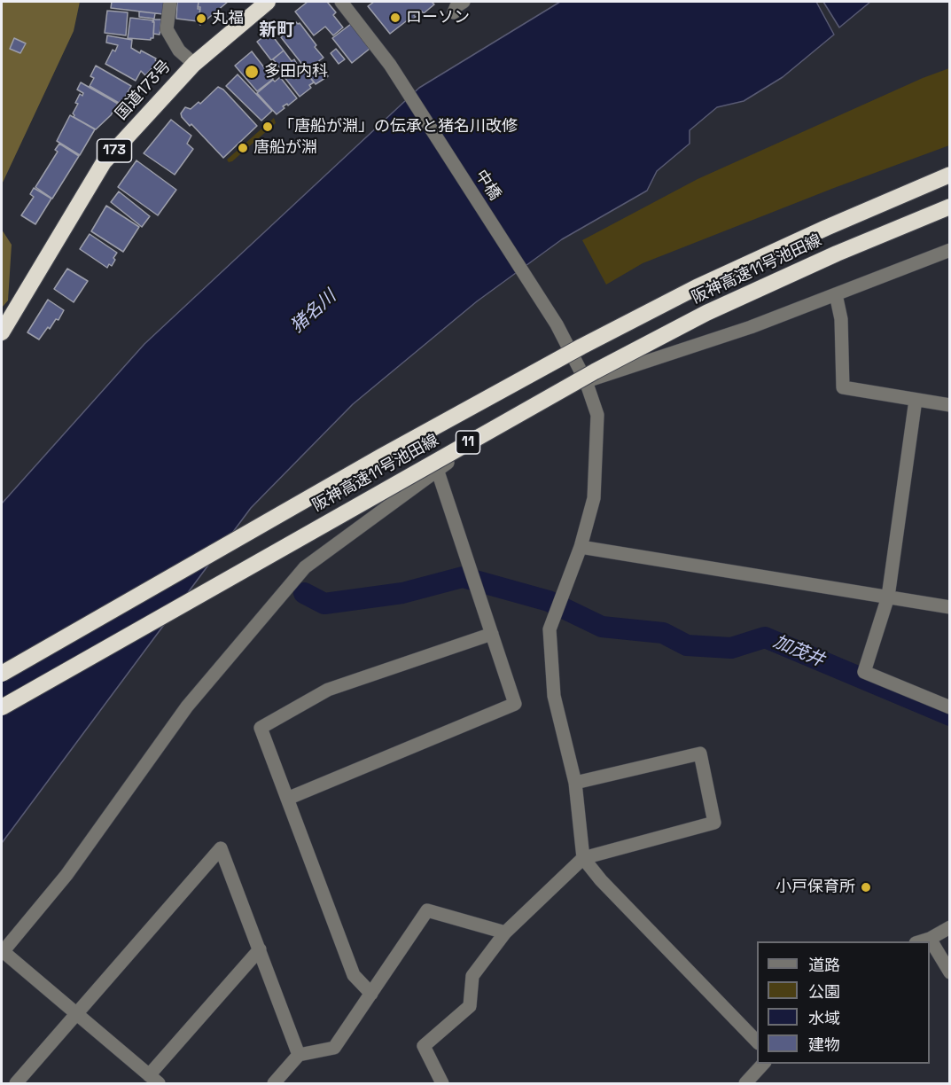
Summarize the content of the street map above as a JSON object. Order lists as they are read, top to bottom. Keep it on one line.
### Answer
{"streets":{"highway":["国道173号","173","阪神高速11号池田線","11"],"street":["中橋"]},"districts":["新町"],"water":["猪名川","加茂井"],"places":["ローソン","丸福","多田内科","「唐船が淵」の伝承と猪名川改修","唐船が淵","小戸保育所"],"legend":["道路","公園","水域","建物"]}
